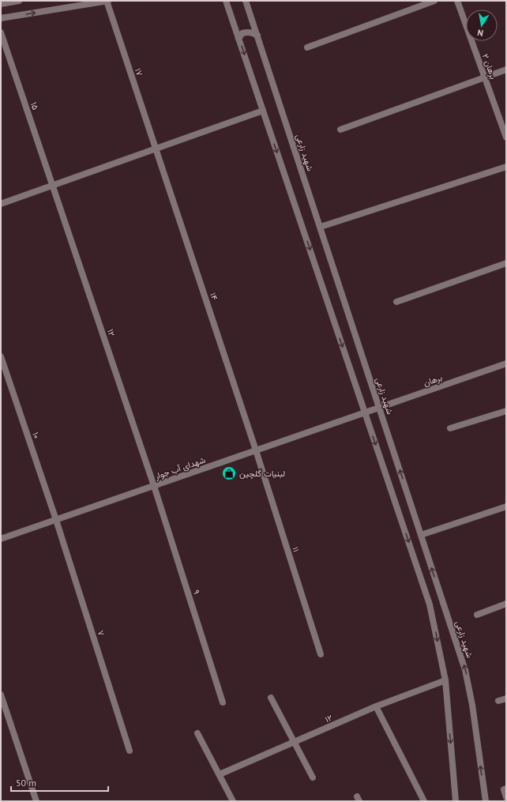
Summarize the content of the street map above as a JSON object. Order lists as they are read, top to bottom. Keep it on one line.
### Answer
{"streets":{"street":["برهان ۲","۱۷","۱۵","شهید زارعی","۱۴","۱۲","برهان","۱۰","شهدای آب جوار","۱۱","۹","۷"]},"crossings":[["۱۷","۱۴"],["۱۵","۱۲"],["شهید زارعی","برهان"],["۱۴","شهدای آب جوار"],["۱۴","۱۱"],["۱۲","شهدای آب جوار"],["۱۲","۹"],["برهان","شهدای آب جوار"],["۱۰","شهدای آب جوار"],["۱۰","۷"],["شهدای آب جوار","۱۱"],["شهدای آب جوار","۹"],["شهدای آب جوار","۷"]],"places":{"shop":["لبنیات گلچین"]},"scale_bar":"50 m","north":"bottom"}
